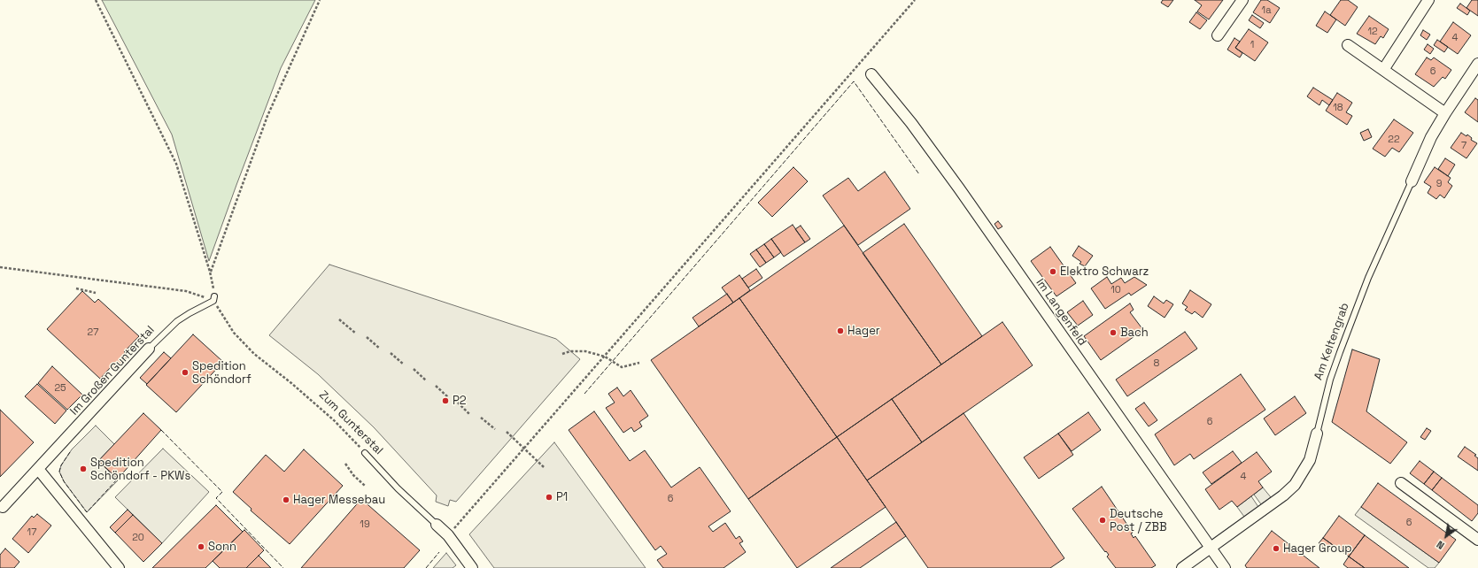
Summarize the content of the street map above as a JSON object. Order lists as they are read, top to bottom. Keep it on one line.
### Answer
{"streets":{"street":["Im Langenfeld","Am Keltengrab","Im Großen Gunterstal","Zum Gunterstal"]},"crossings":[["Im Langenfeld","Am Keltengrab"],["Im Großen Gunterstal","Zum Gunterstal"]],"places":["Elektro Schwarz","Hager","Bach","Spedition Schöndorf","P2","Spedition Schöndorf - PKWs","P1","Hager Messebau","Deutsche Post / ZBB","Sonn","Hager Group"],"house_numbers":["1a","12","4","1","6","18","22","7","9","10","27","8","25","6","4","6","6","19","17","20"],"north":"bottom left"}
